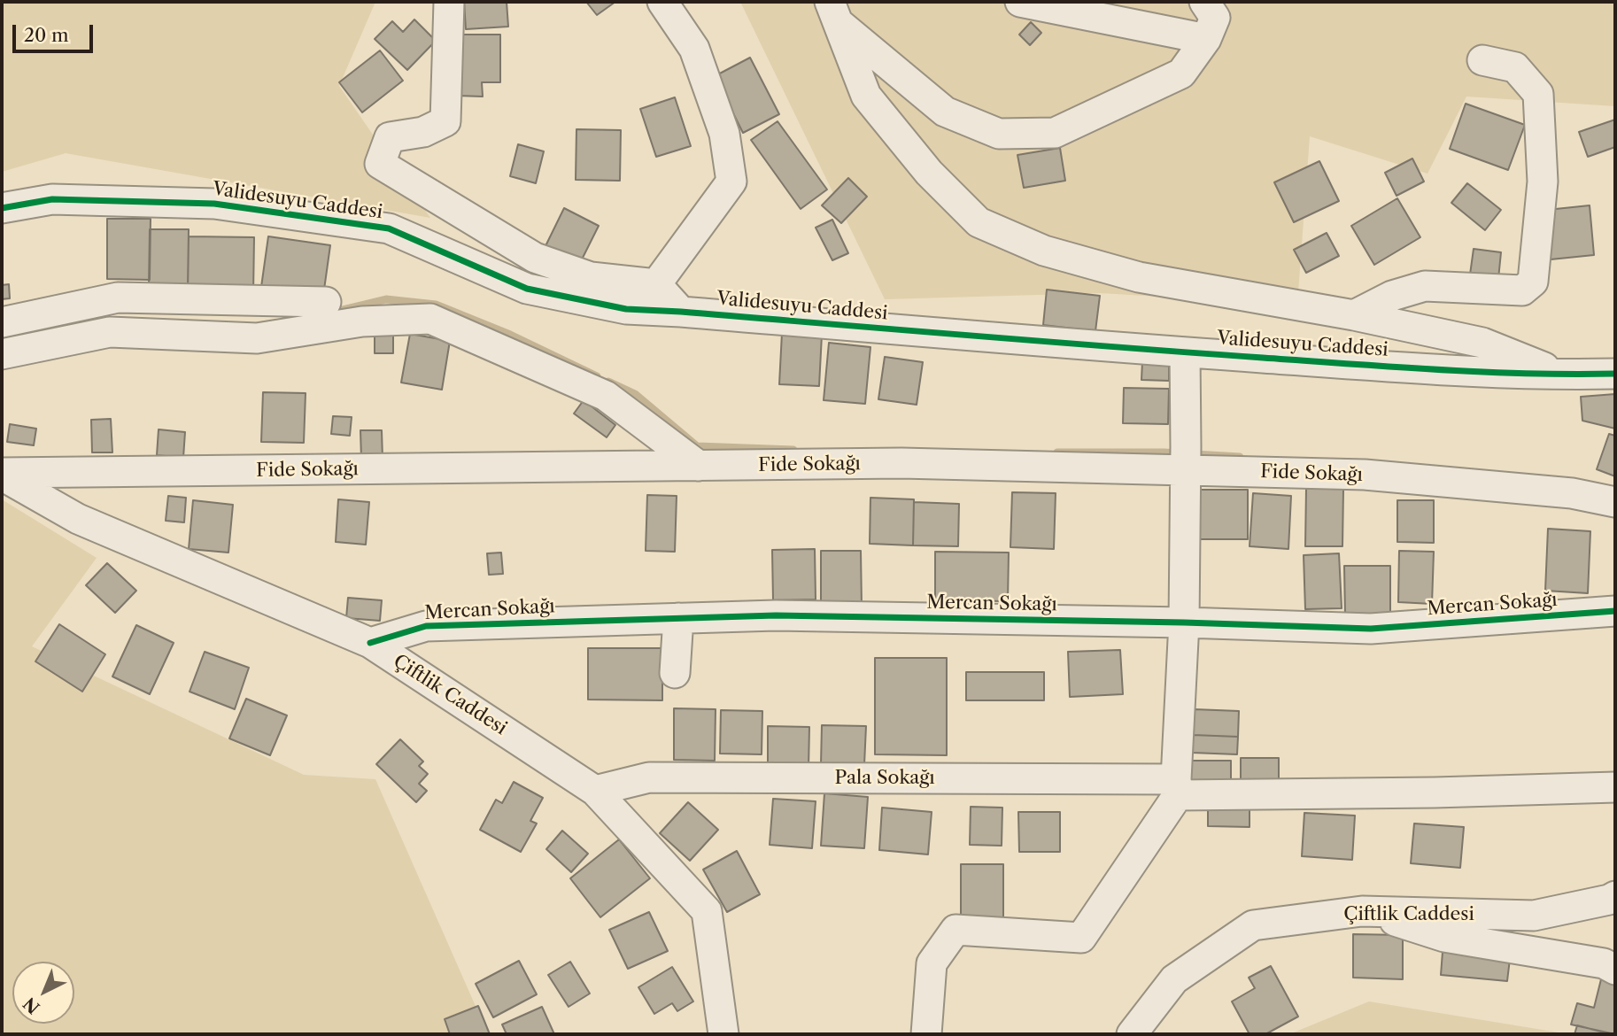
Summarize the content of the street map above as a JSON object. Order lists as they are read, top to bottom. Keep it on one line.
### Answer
{"streets":{"street":["Validesuyu Caddesi","Fide Sokağı","Mercan Sokağı","Çiftlik Caddesi","Pala Sokağı"]},"crossings":[["Fide Sokağı","Çiftlik Caddesi"],["Mercan Sokağı","Çiftlik Caddesi"],["Çiftlik Caddesi","Pala Sokağı"]],"scale_bar":"20 m","north":"bottom left"}
